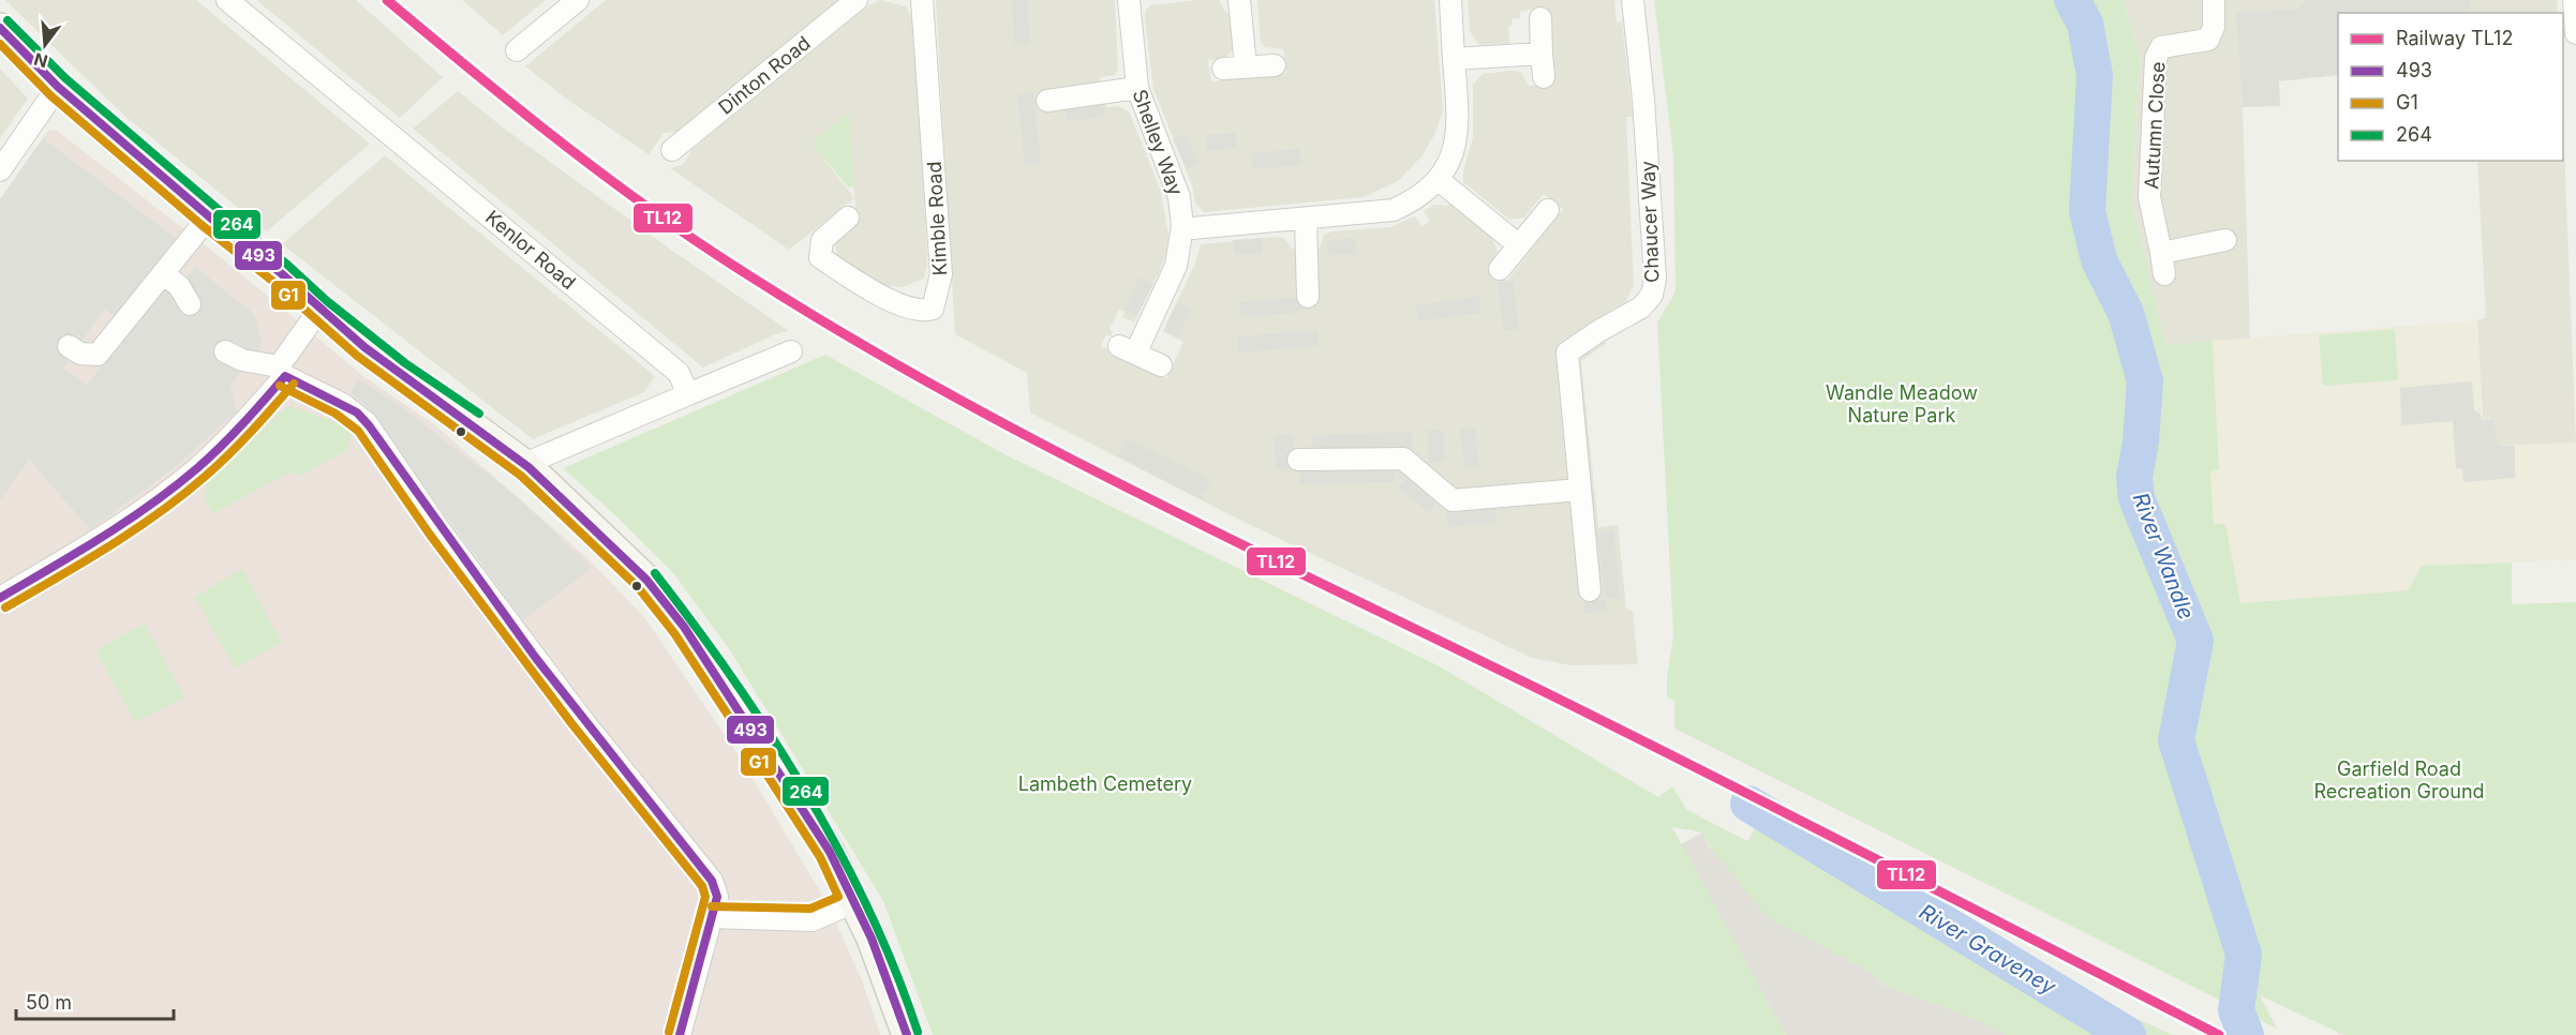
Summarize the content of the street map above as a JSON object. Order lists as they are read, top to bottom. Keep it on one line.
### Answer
{"streets":{"street":["Dinton Road","Autumn Close","Shelley Way","Kimble Road","Chaucer Way","Kenlor Road"]},"water":["River Wandle","River Graveney"],"parks":["Wandle Meadow Nature Park","Garfield Road Recreation Ground","Lambeth Cemetery"],"lines":["rail line TL12","transit line 264","transit line 493","transit line G1"],"legend":["Railway TL12","493","G1","264"],"scale_bar":"50 m","north":"bottom"}
